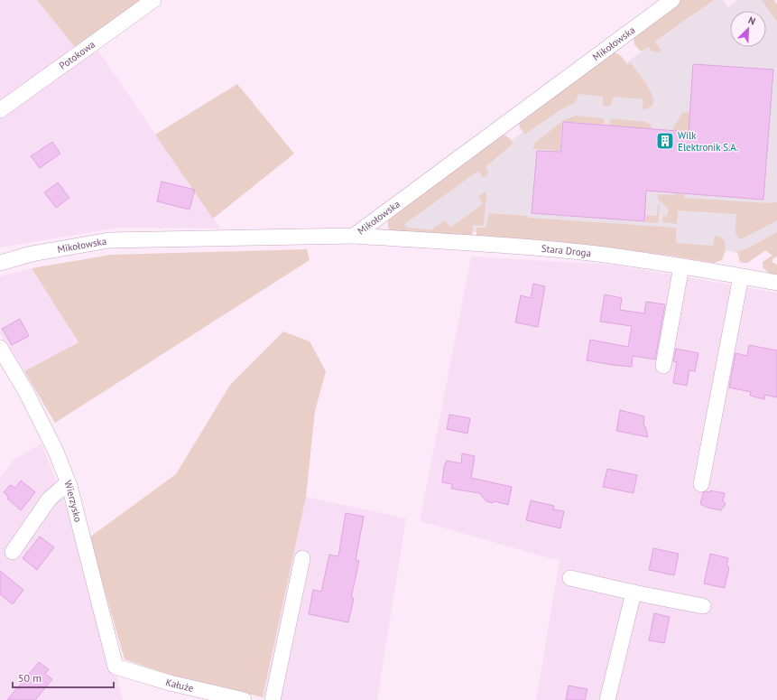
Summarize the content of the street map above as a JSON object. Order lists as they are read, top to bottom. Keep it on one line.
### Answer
{"streets":{"street":["Mikołowska","Potokowa","Stara Droga","Wierzysko","Kałuże"]},"crossings":[["Mikołowska","Stara Droga"],["Wierzysko","Kałuże"]],"places":{"building":["Wilk Elektronik S.A."]},"scale_bar":"50 m","north":"top right"}
